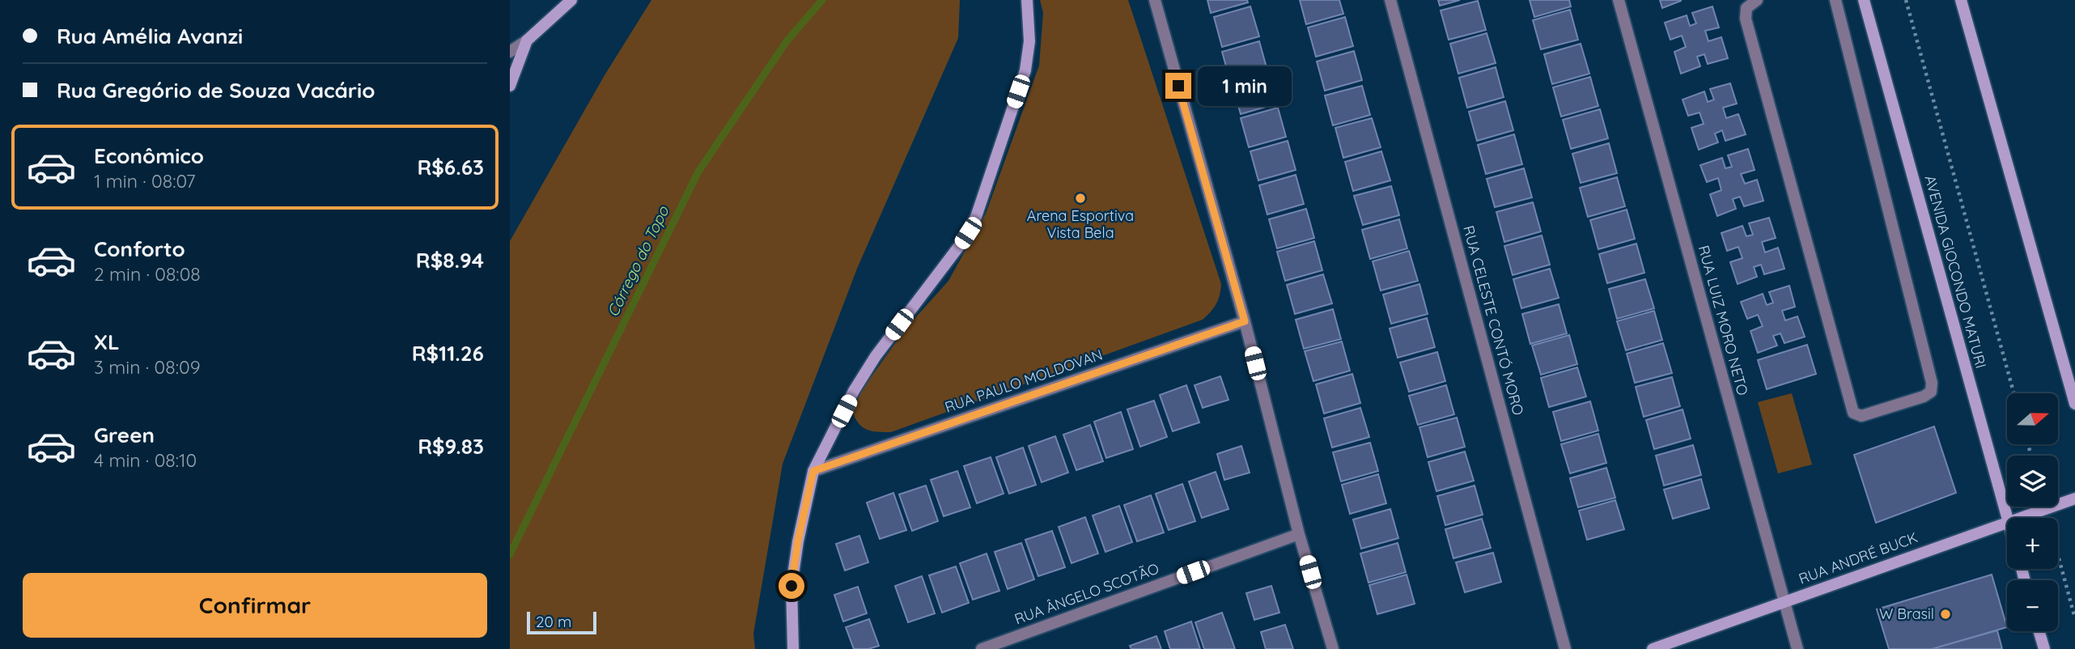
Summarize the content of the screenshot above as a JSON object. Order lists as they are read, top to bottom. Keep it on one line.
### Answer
{"streets":{"street":["AVENIDA GIOCONDO MATURI","RUA CELESTE CONTÓ MORO","RUA LUIZ MORO NETO","RUA PAULO MOLDOVAN","RUA ANDRÉ BUCK","RUA ÂNGELO SCOTÃO"]},"crossings":[["RUA LUIZ MORO NETO","RUA ANDRÉ BUCK"]],"water":["Córrego do Topo"],"places":["Arena Esportiva Vista Bela","W Brasil"],"scale_bar":"20 m","north":"right","page":{"banner":["Rua Amélia Avanzi","Rua Gregório de Souza Vacário"],"bubble":"1 min","list":[{"name":"Econômico","note":"1 min · 08:07","value":"R$6.63"},{"name":"Conforto","note":"2 min · 08:08","value":"R$8.94"},{"name":"XL","note":"3 min · 08:09","value":"R$11.26"},{"name":"Green","note":"4 min · 08:10","value":"R$9.83"}],"map_buttons":["+","−"],"buttons":"Confirmar","scale":"20 m"}}
